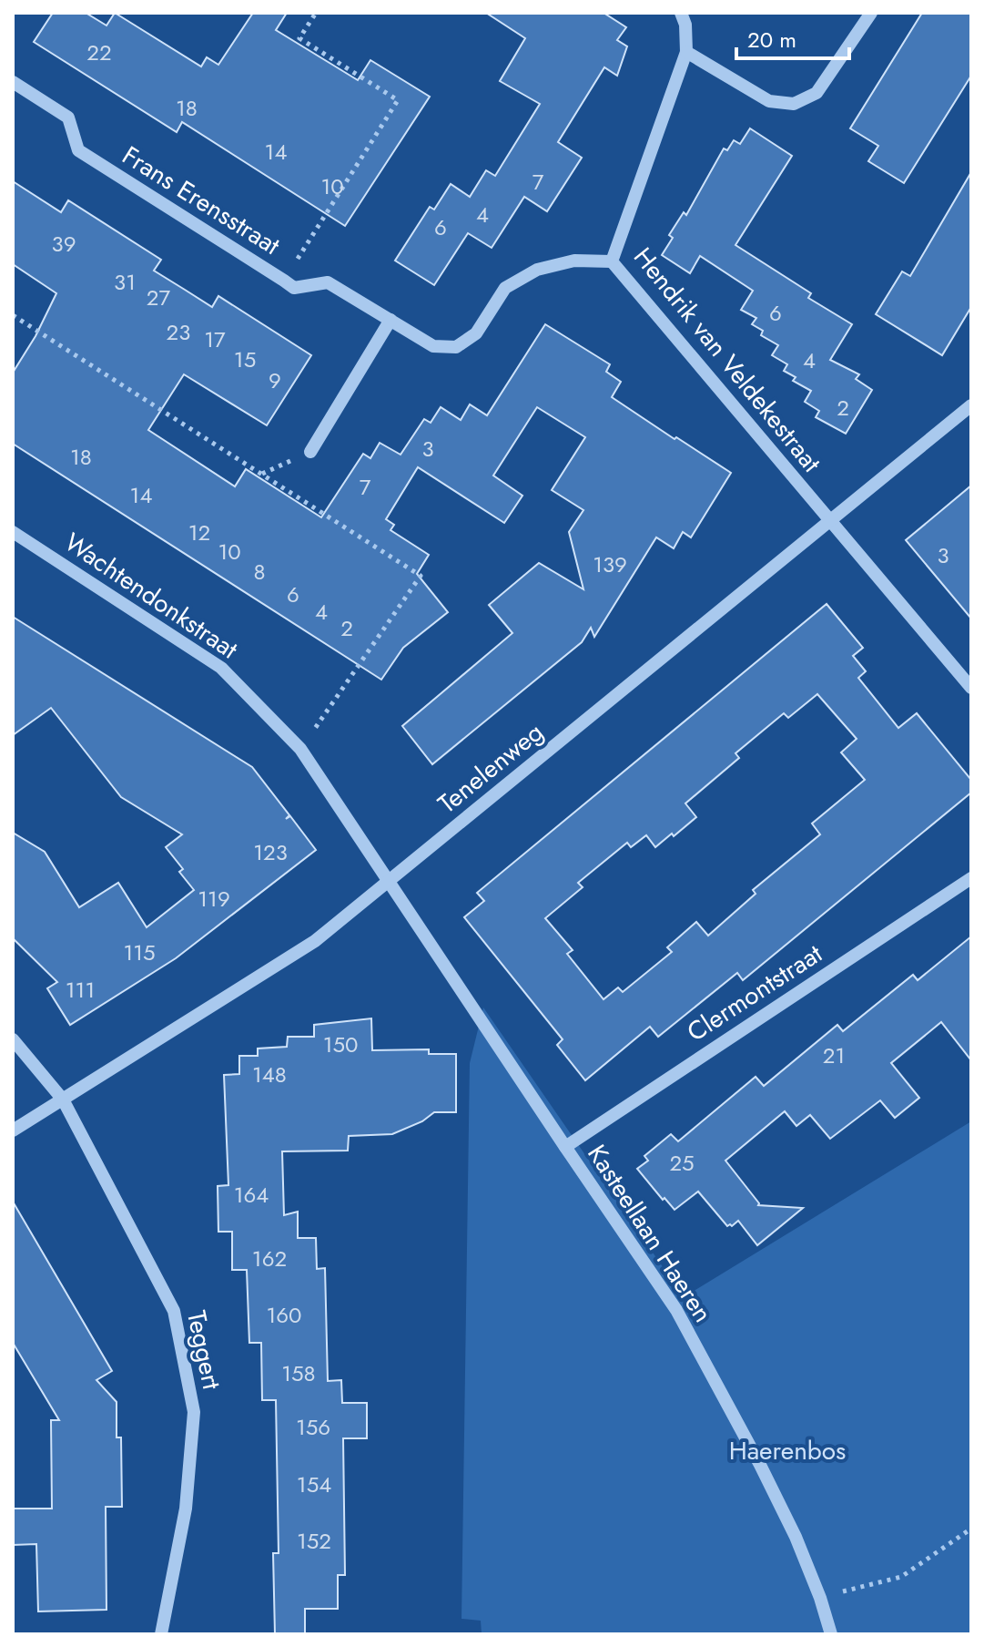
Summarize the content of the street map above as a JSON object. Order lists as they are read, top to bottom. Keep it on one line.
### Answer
{"streets":{"street":["Frans Erensstraat","Hendrik van Veldekestraat","Wachtendonkstraat","Tenelenweg","Clermontstraat","Kasteellaan Haeren","Teggert"]},"crossings":[["Frans Erensstraat","Hendrik van Veldekestraat"],["Hendrik van Veldekestraat","Tenelenweg"],["Wachtendonkstraat","Tenelenweg"],["Wachtendonkstraat","Kasteellaan Haeren"],["Tenelenweg","Kasteellaan Haeren"],["Tenelenweg","Teggert"],["Clermontstraat","Kasteellaan Haeren"]],"parks":["Haerenbos"],"house_numbers":["22","18","14","7","10","4","6","39","31","27","6","23","17","15","4","9","2","3","18","7","14","12","10","3","139","8","6","4","2","123","119","115","111","150","21","148","25","164","162","160","158","156","154","152"],"scale_bar":"20 m"}
